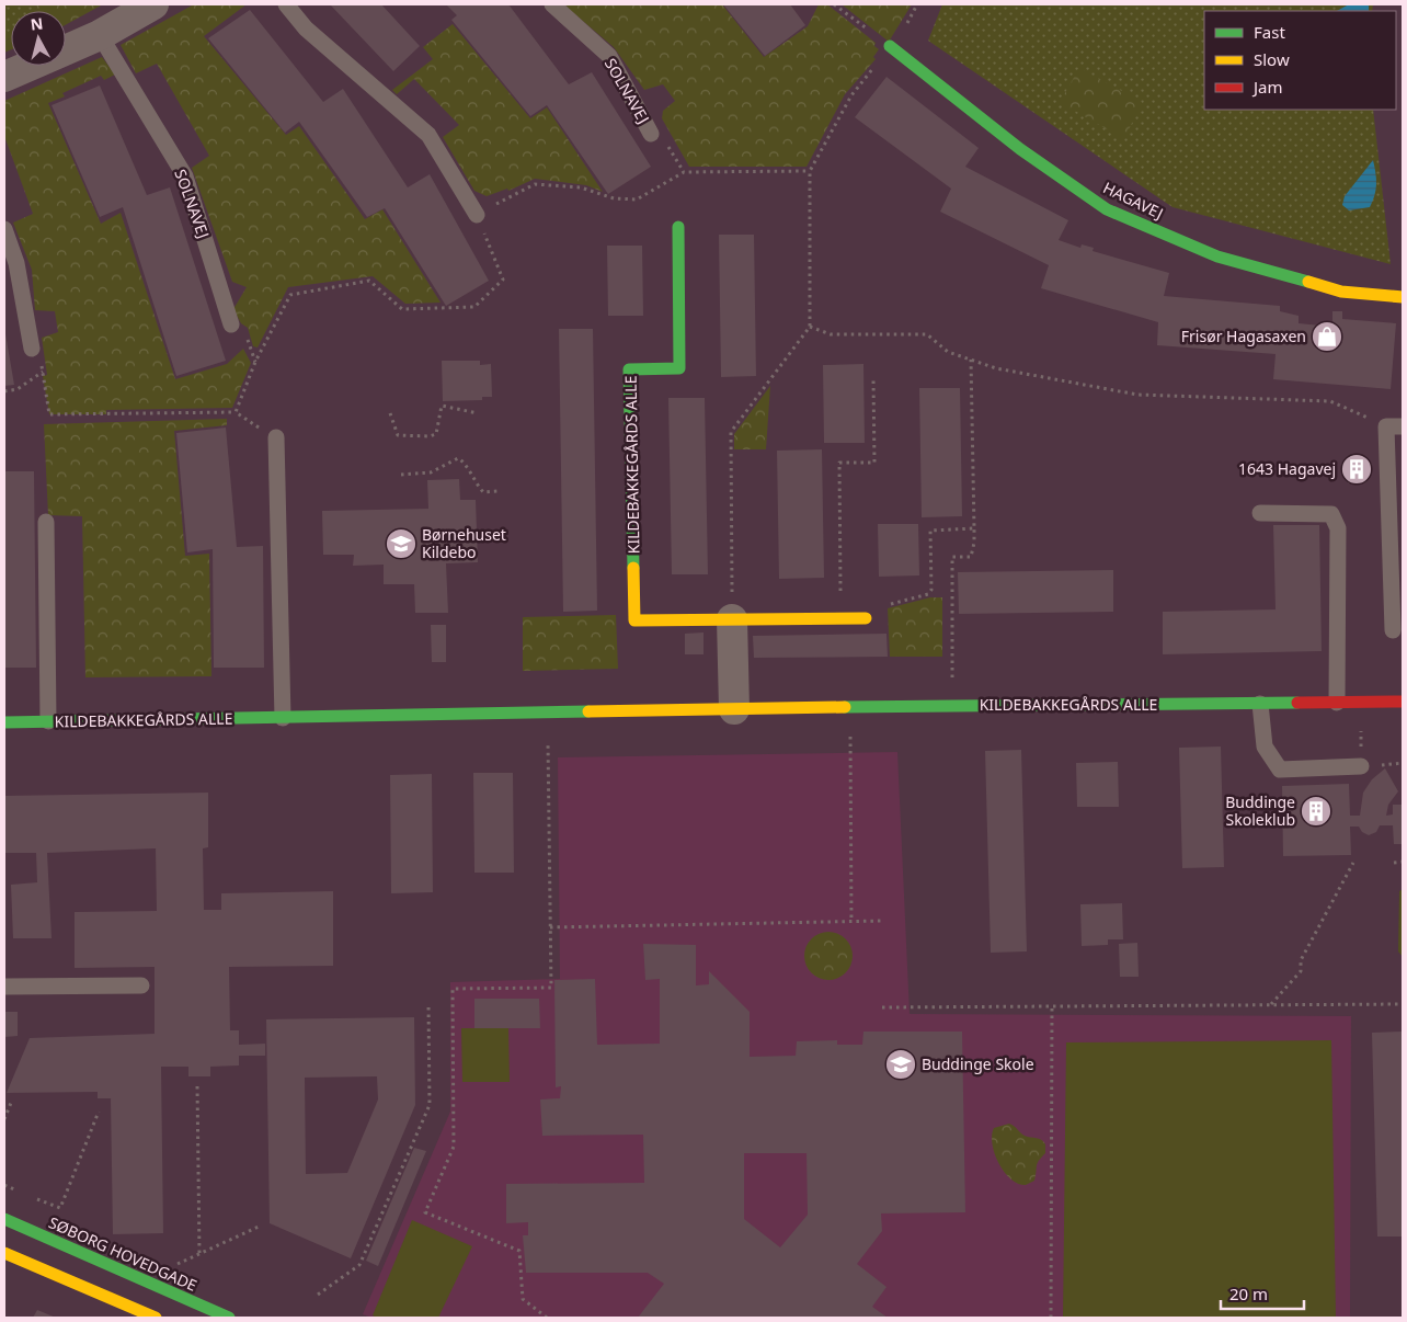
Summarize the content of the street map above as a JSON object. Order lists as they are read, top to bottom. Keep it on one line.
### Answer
{"streets":{"street":["HAGAVEJ","KILDEBAKKEGÅRDS ALLE","SØBORG HOVEDGADE"],"lane":["SOLNAVEJ"]},"places":{"shop":["Frisør Hagasaxen"],"building":["1643 Hagavej","Buddinge Skoleklub"],"school or university":["Børnehuset Kildebo","Buddinge Skole"]},"legend":["Fast","Slow","Jam"],"scale_bar":"20 m","north":"top"}
